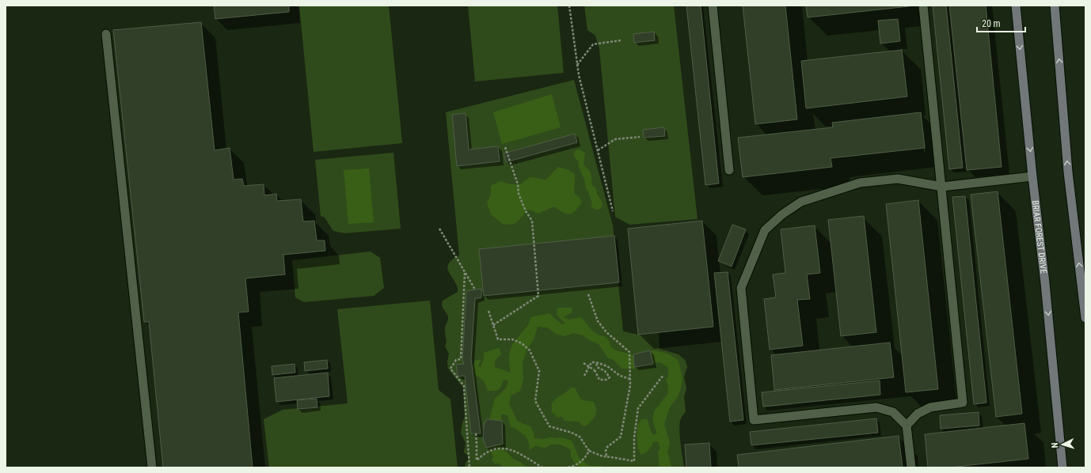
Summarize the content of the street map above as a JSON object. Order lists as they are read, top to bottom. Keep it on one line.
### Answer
{"streets":{"main road":["BRIAR FOREST DRIVE"]},"scale_bar":"20 m","north":"left"}
